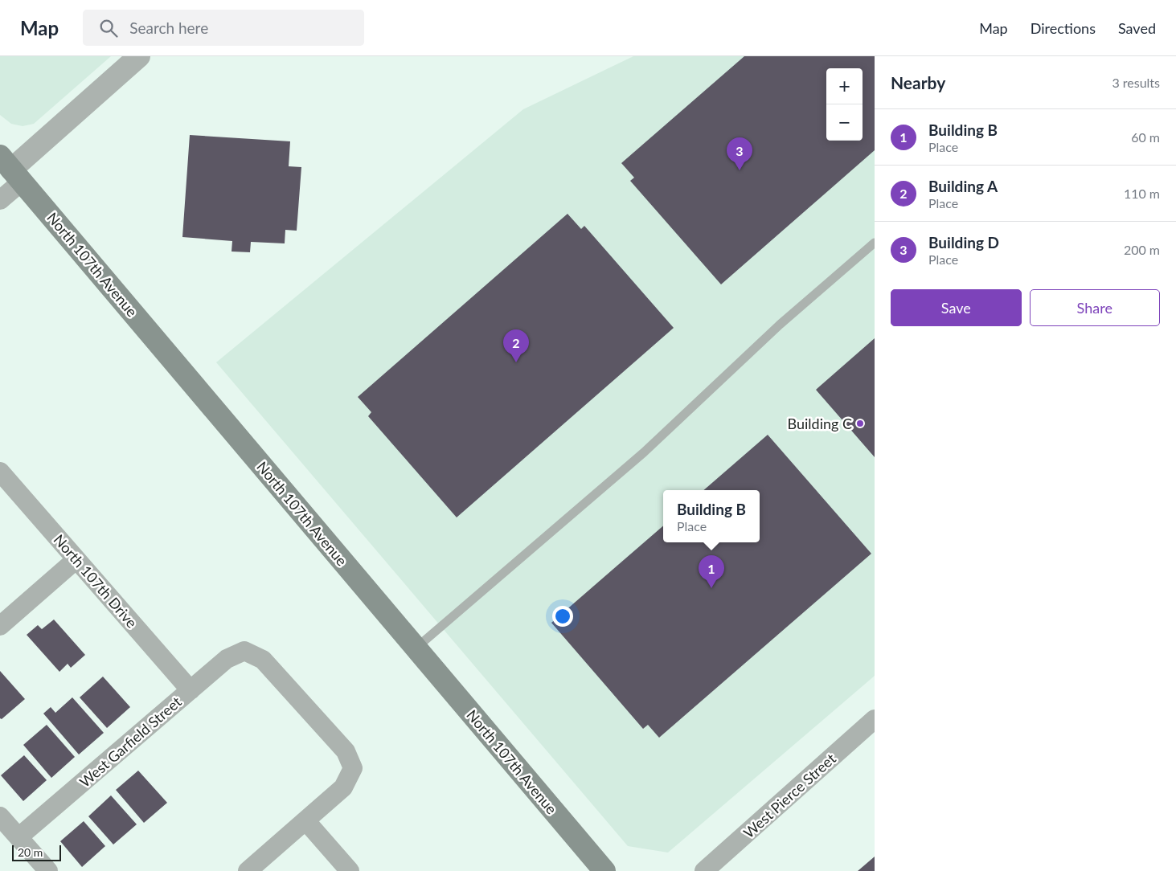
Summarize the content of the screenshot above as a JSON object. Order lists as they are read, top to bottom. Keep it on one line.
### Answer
{"streets":{"main road":["North 107th Avenue"],"street":["North 107th Drive","West Garfield Street","West Pierce Street"]},"crossings":[["North 107th Drive","West Garfield Street"]],"places":["Building C"],"scale_bar":"20 m","page":{"header":"Map","search":"Search here","nav":["Map","Directions","Saved"],"heading":["Nearby","3 results"],"map_buttons":["+","−"],"list":[{"mark":"1","name":"Building B","note":"Place","value":"60 m"},{"mark":"2","name":"Building A","note":"Place","value":"110 m"},{"mark":"3","name":"Building D","note":"Place","value":"200 m"}],"pins":["3","2","1"],"buttons":["Save","Share"],"popup":["Building B","Place"],"scale":"20 m"}}
